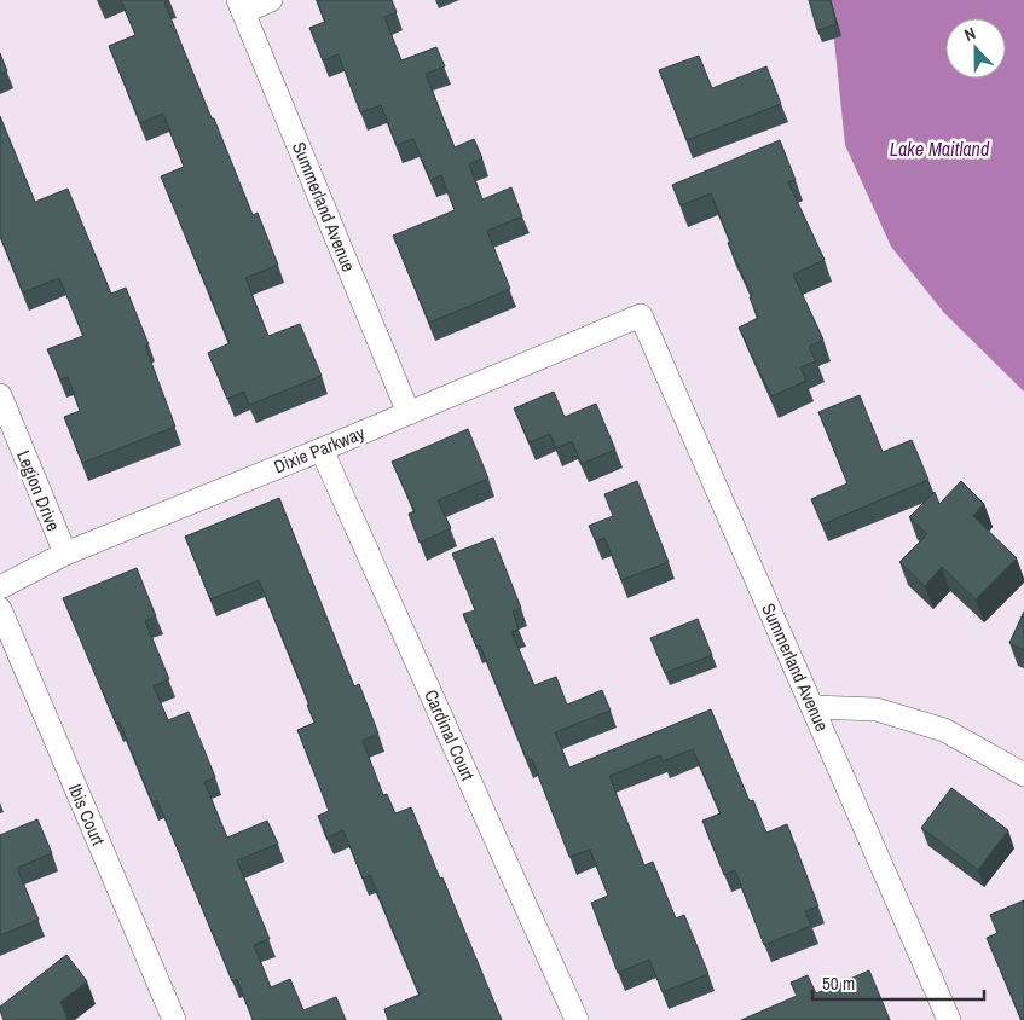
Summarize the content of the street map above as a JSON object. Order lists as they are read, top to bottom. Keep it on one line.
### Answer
{"streets":{"street":["Summerland Avenue","Dixie Parkway","Legion Drive","Cardinal Court","Ibis Court"]},"crossings":[["Summerland Avenue","Dixie Parkway"],["Dixie Parkway","Legion Drive"],["Dixie Parkway","Cardinal Court"]],"water":["Lake Maitland"],"scale_bar":"50 m","north":"top"}
